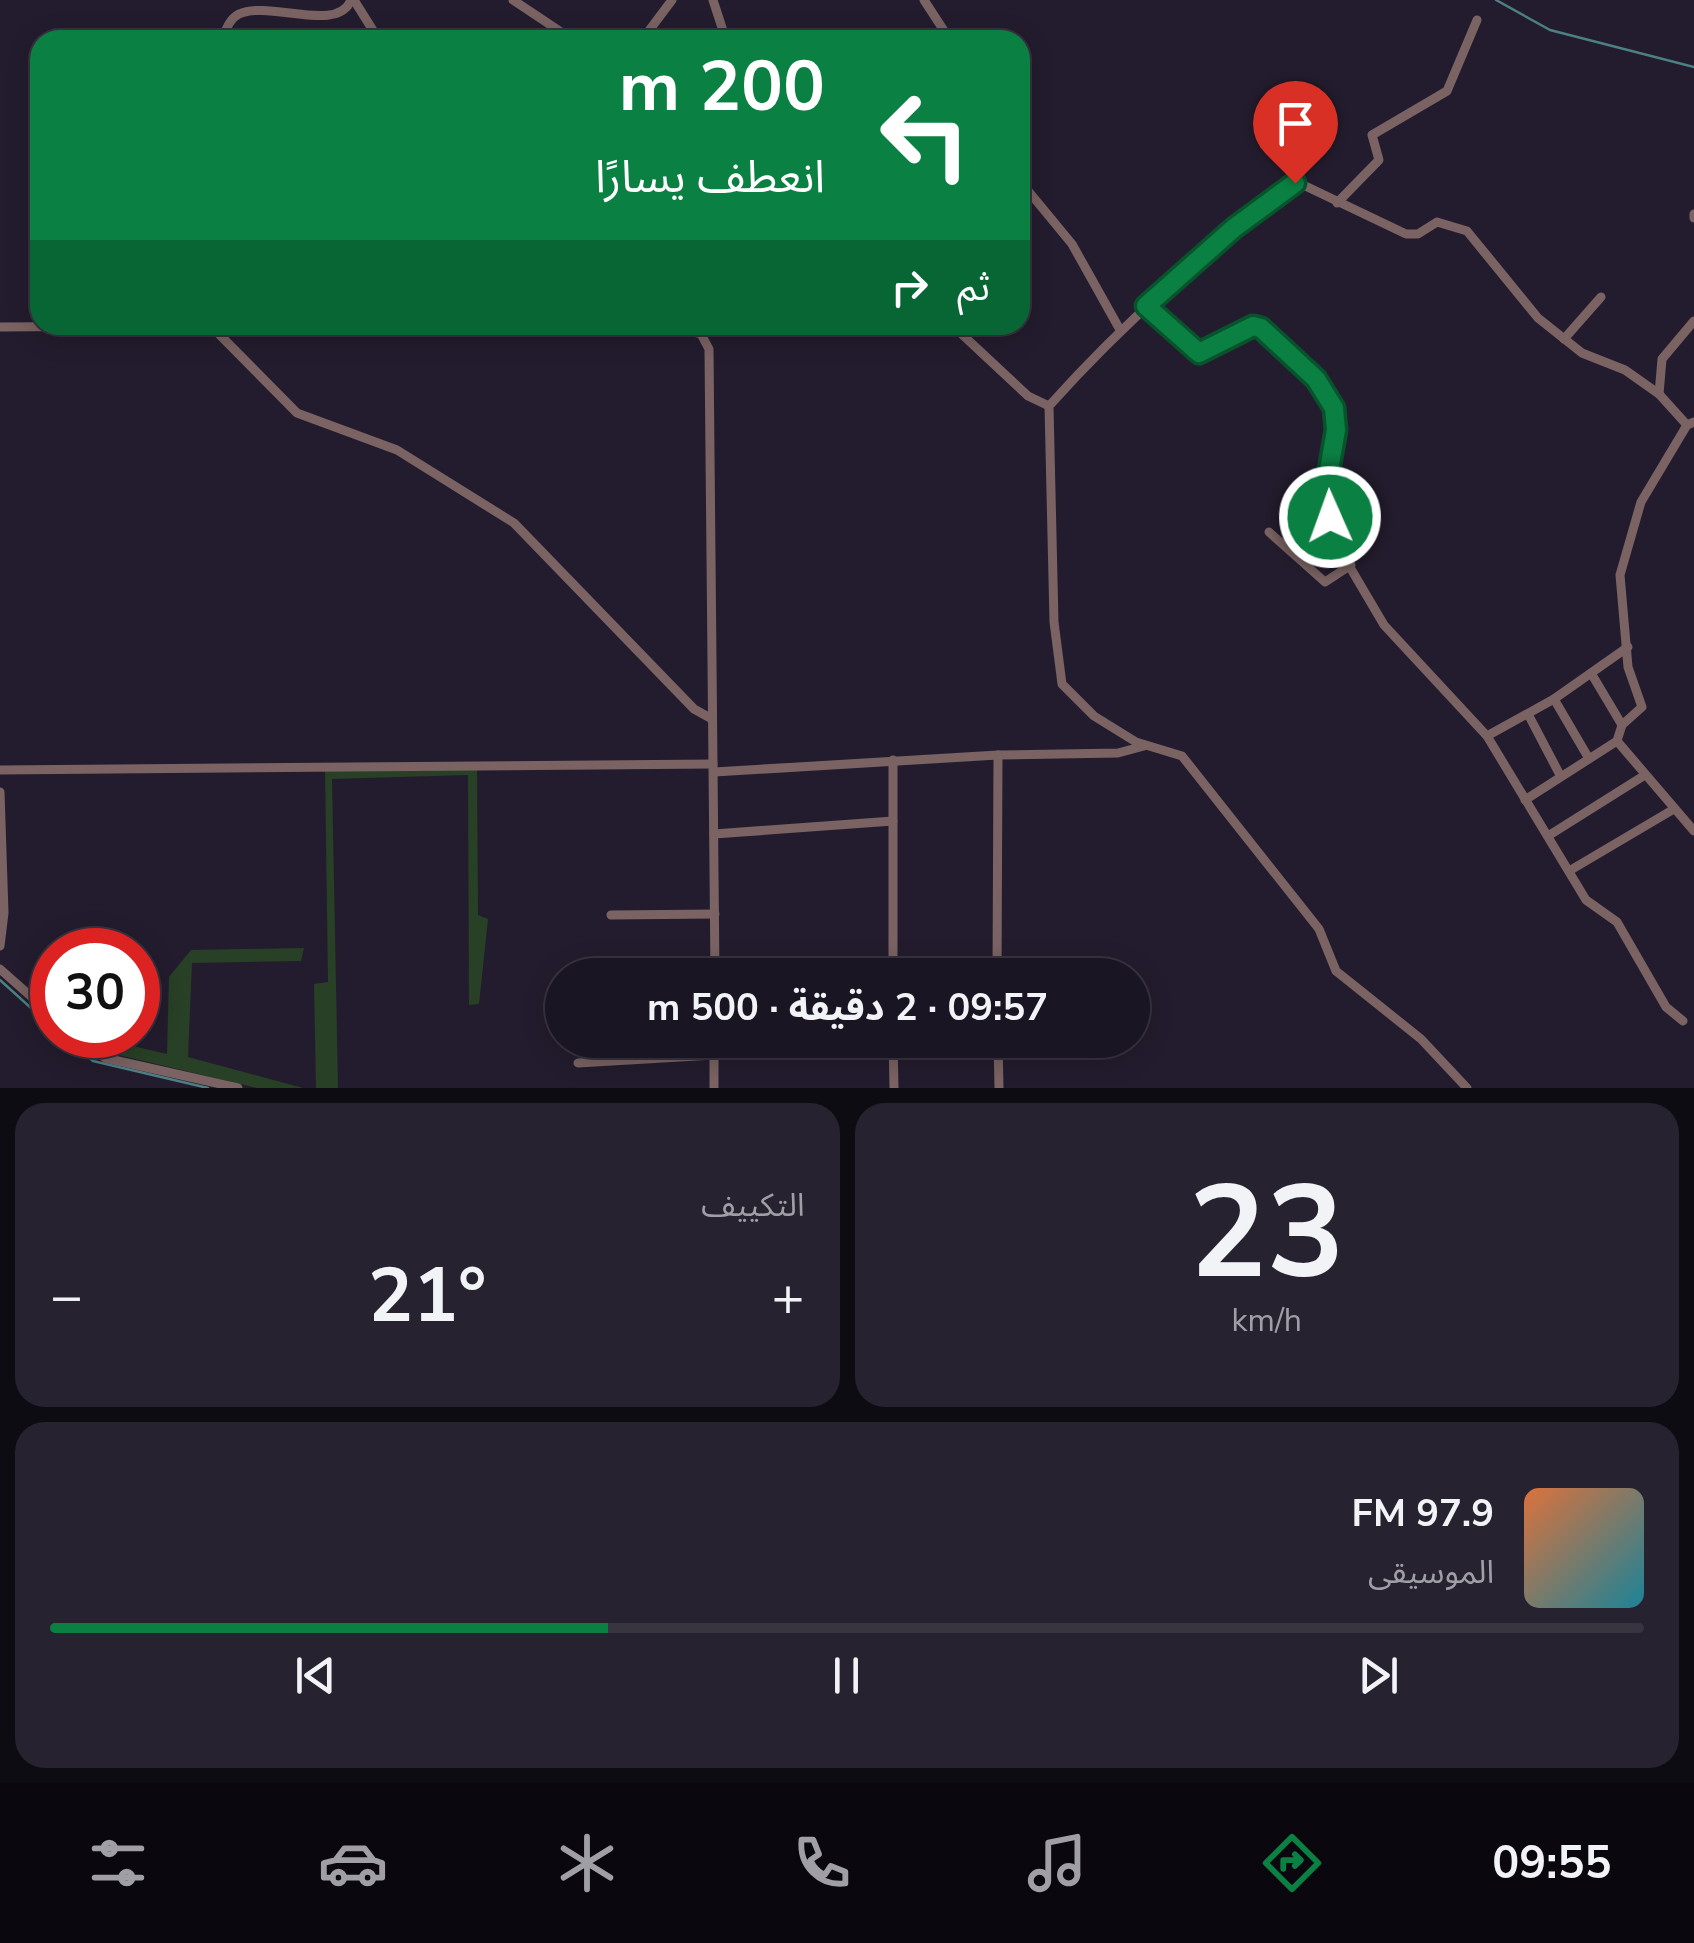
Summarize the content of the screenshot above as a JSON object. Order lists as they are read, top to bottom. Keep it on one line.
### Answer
{"page":{"turn":["200 m","انعطف يسارًا"],"then":"ثم","limit":"30","trip":"09:57 · 2 دقيقة · 500 m","tile":[["23","km/h"],"التكييف"],"heat":["−","21°","+"],"song":["97.9 FM","الموسيقى"],"tabs":"09:55"}}
